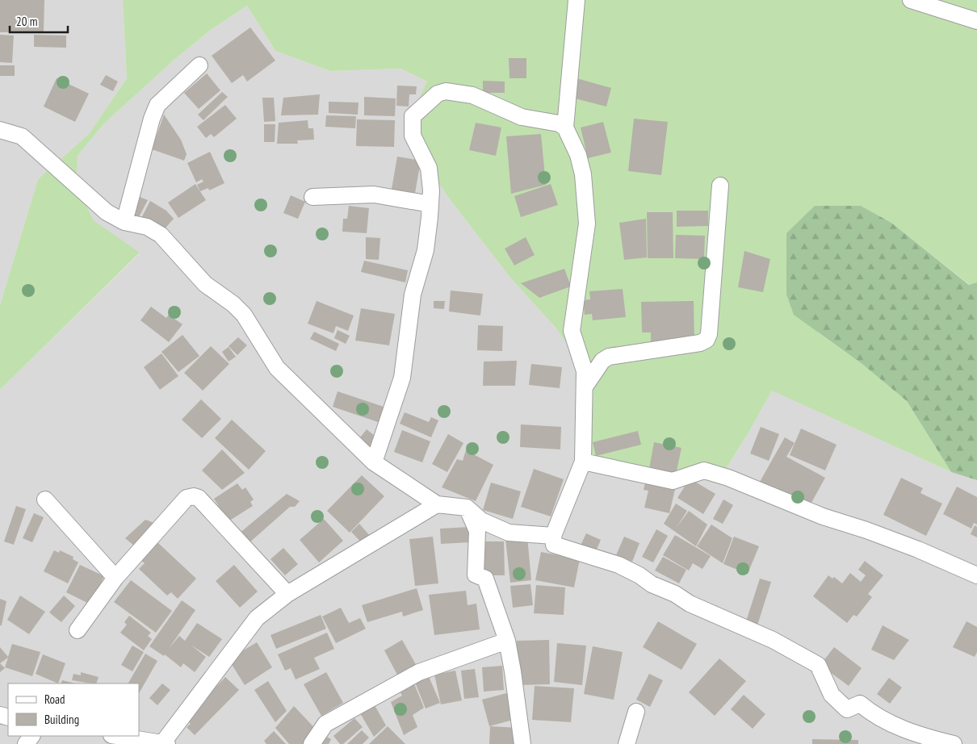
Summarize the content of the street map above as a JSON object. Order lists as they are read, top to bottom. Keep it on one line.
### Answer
{"legend":["Road","Building"],"scale_bar":"20 m"}
